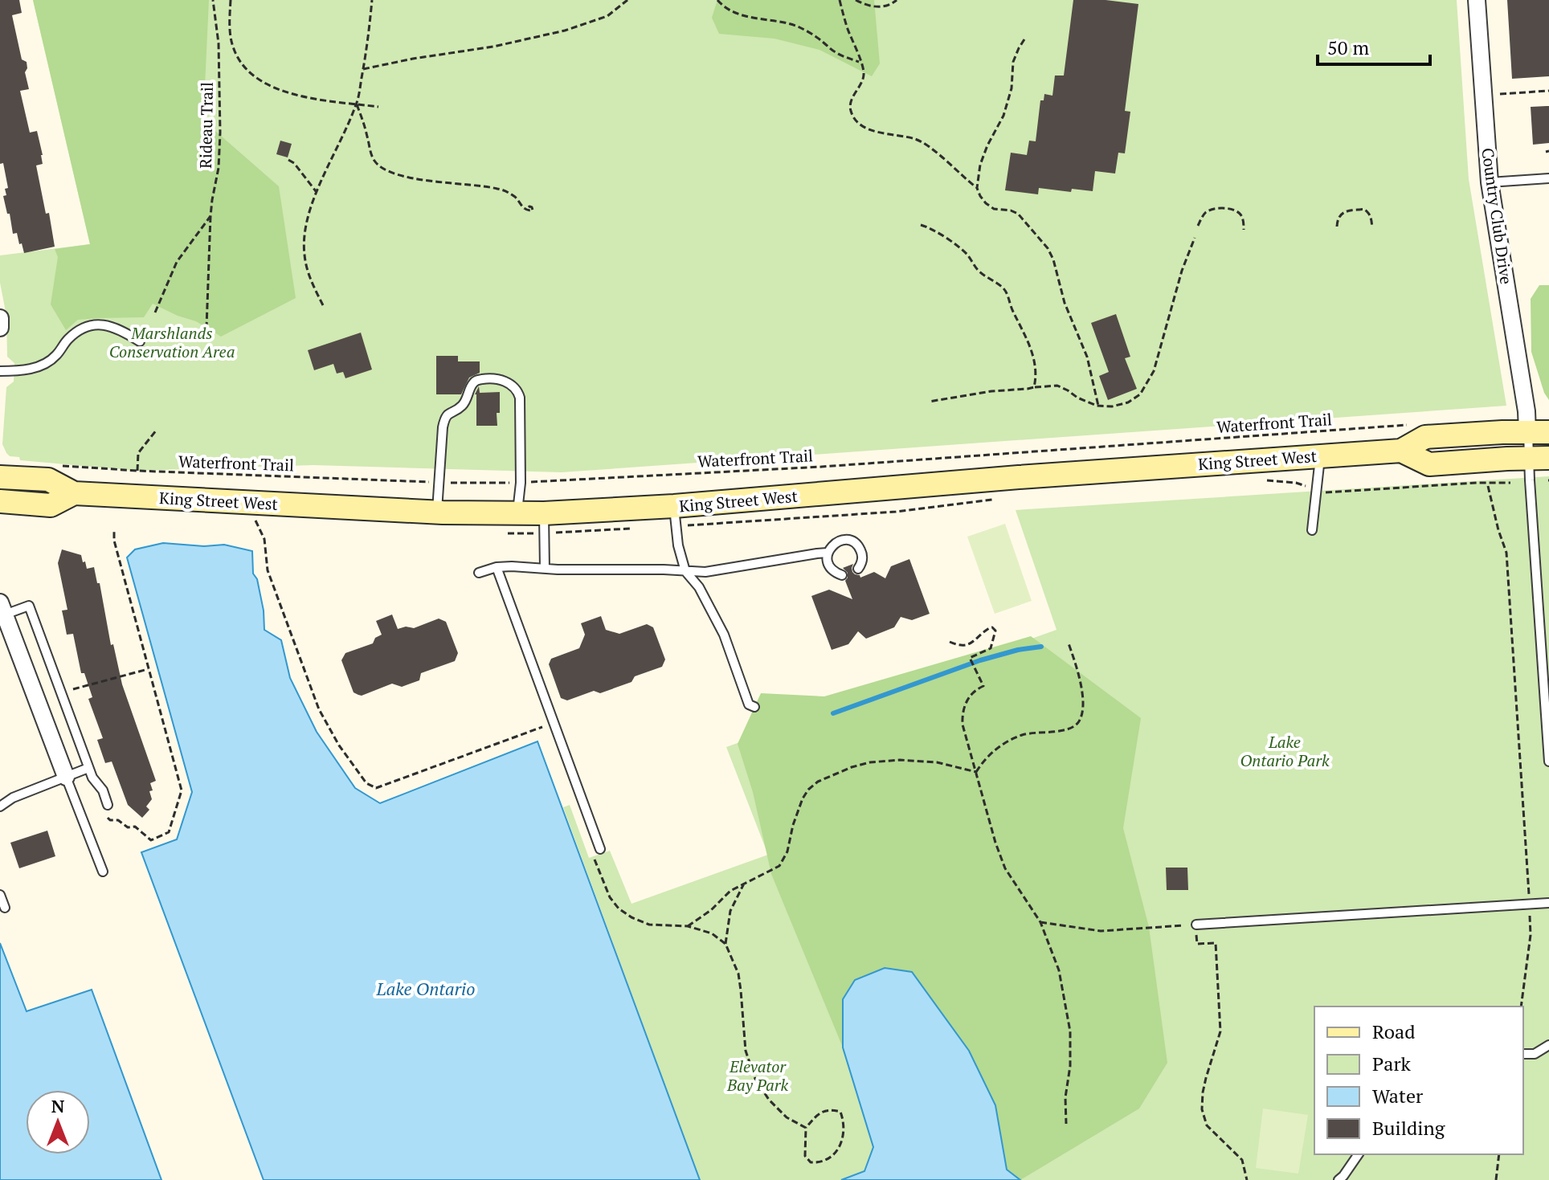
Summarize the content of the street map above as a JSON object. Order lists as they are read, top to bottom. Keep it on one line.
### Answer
{"streets":{"main road":["King Street West"],"street":["Country Club Drive"],"path":["Rideau Trail","Waterfront Trail"]},"crossings":[["Country Club Drive","King Street West"]],"water":["Lake Ontario"],"parks":["Marshlands Conservation Area","Lake Ontario Park","Elevator Bay Park"],"legend":["Road","Park","Water","Building"],"scale_bar":"50 m","north":"top"}
